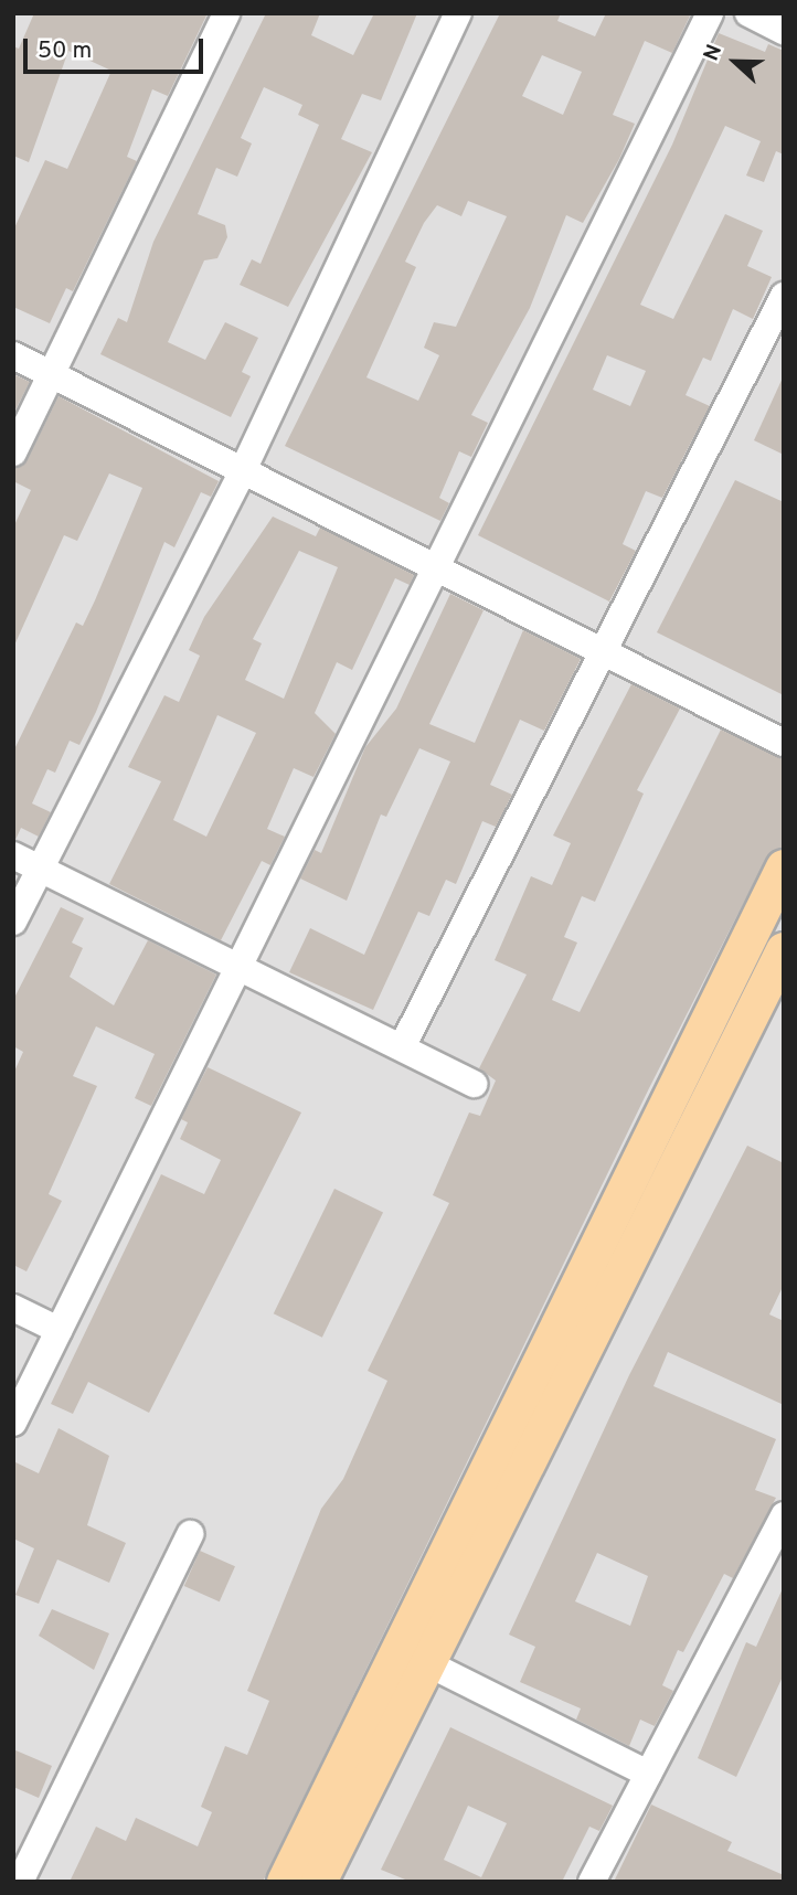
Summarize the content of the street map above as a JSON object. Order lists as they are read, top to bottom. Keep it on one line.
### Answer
{"scale_bar":"50 m","north":"left"}
